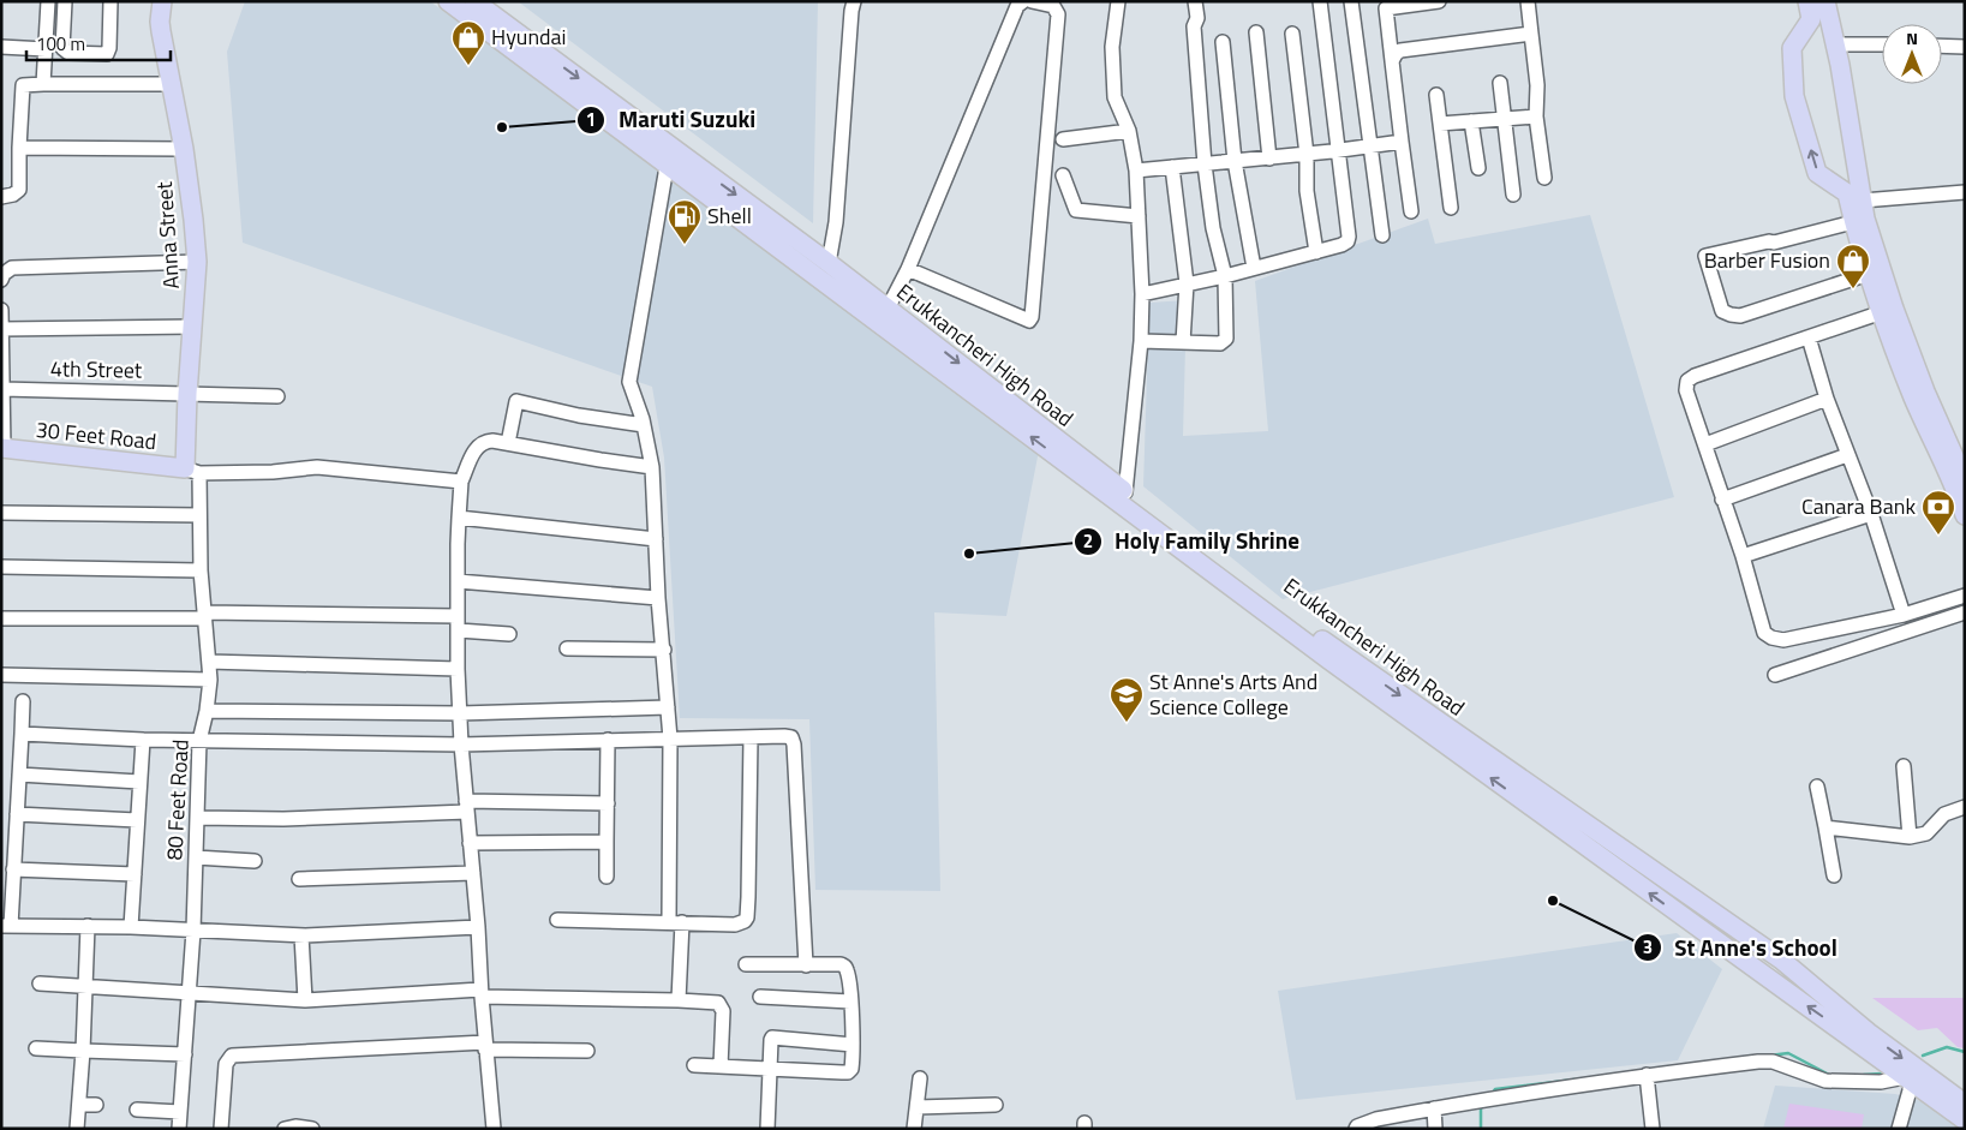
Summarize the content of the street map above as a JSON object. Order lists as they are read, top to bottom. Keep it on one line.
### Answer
{"streets":{"main road":["Anna Street","Erukkancheri High Road","30 Feet Road"],"street":["4th Street","80 Feet Road"]},"crossings":[["Anna Street","4th Street"],["Anna Street","30 Feet Road"],["Anna Street","80 Feet Road"],["30 Feet Road","80 Feet Road"]],"places":{"shop":["Hyundai","Barber Fusion"],"other":["Maruti Suzuki","Holy Family Shrine","St Anne's School"],"fuel station":["Shell"],"bank":["Canara Bank"],"school or university":["St Anne's Arts And Science College"]},"scale_bar":"100 m","north":"top"}
